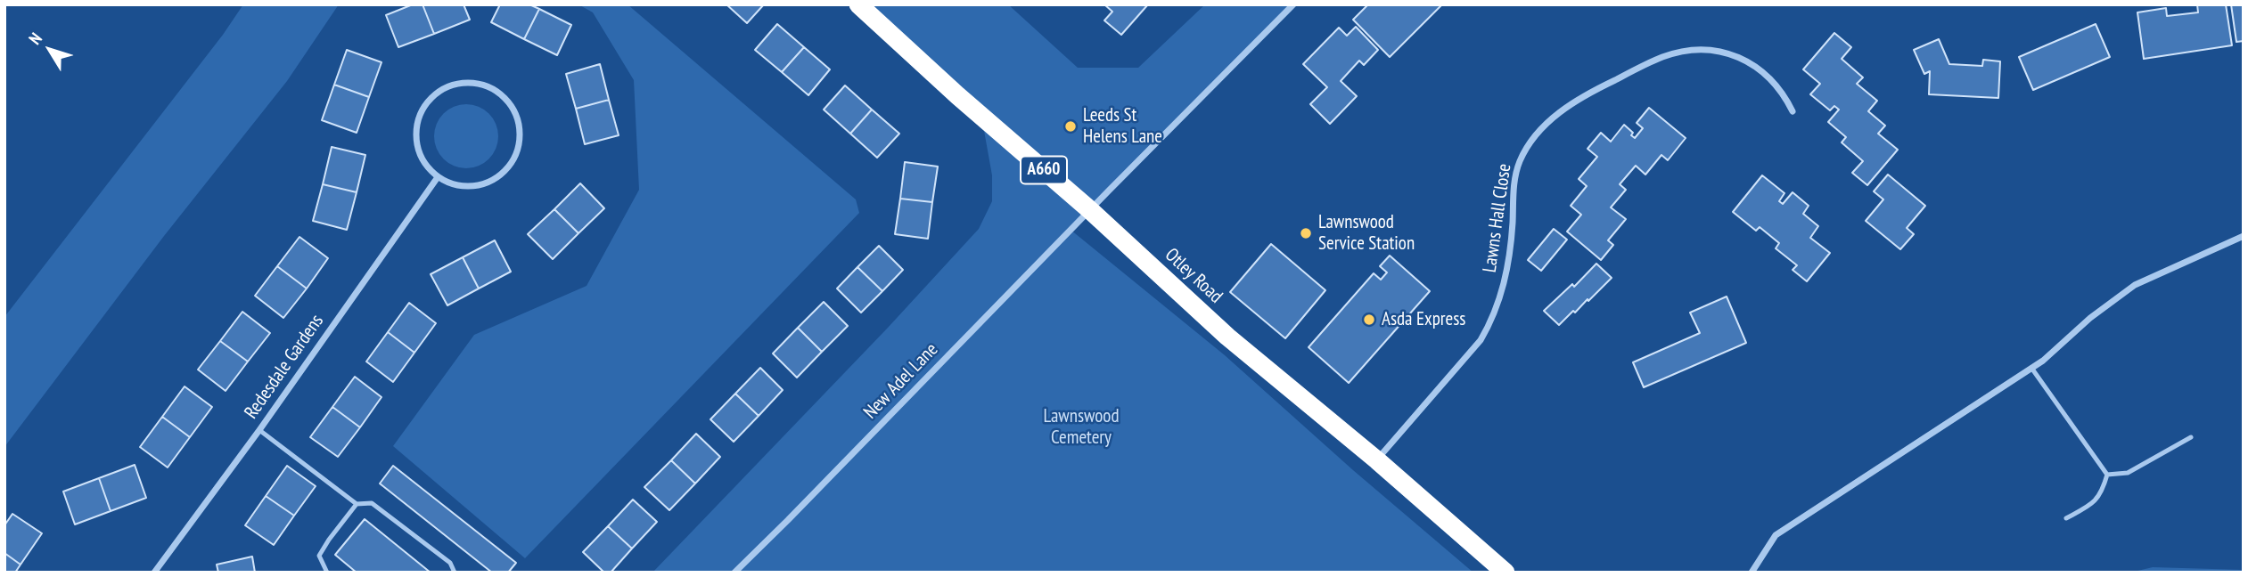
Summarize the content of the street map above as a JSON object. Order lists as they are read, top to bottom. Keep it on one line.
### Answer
{"streets":{"highway":["A660","Otley Road"],"street":["Lawns Hall Close","Redesdale Gardens","New Adel Lane"]},"crossings":[["Lawns Hall Close","Otley Road"],["Otley Road","New Adel Lane"]],"parks":["Lawnswood Cemetery"],"places":["Leeds St Helens Lane","Lawnswood Service Station","Asda Express"],"north":"top left"}
